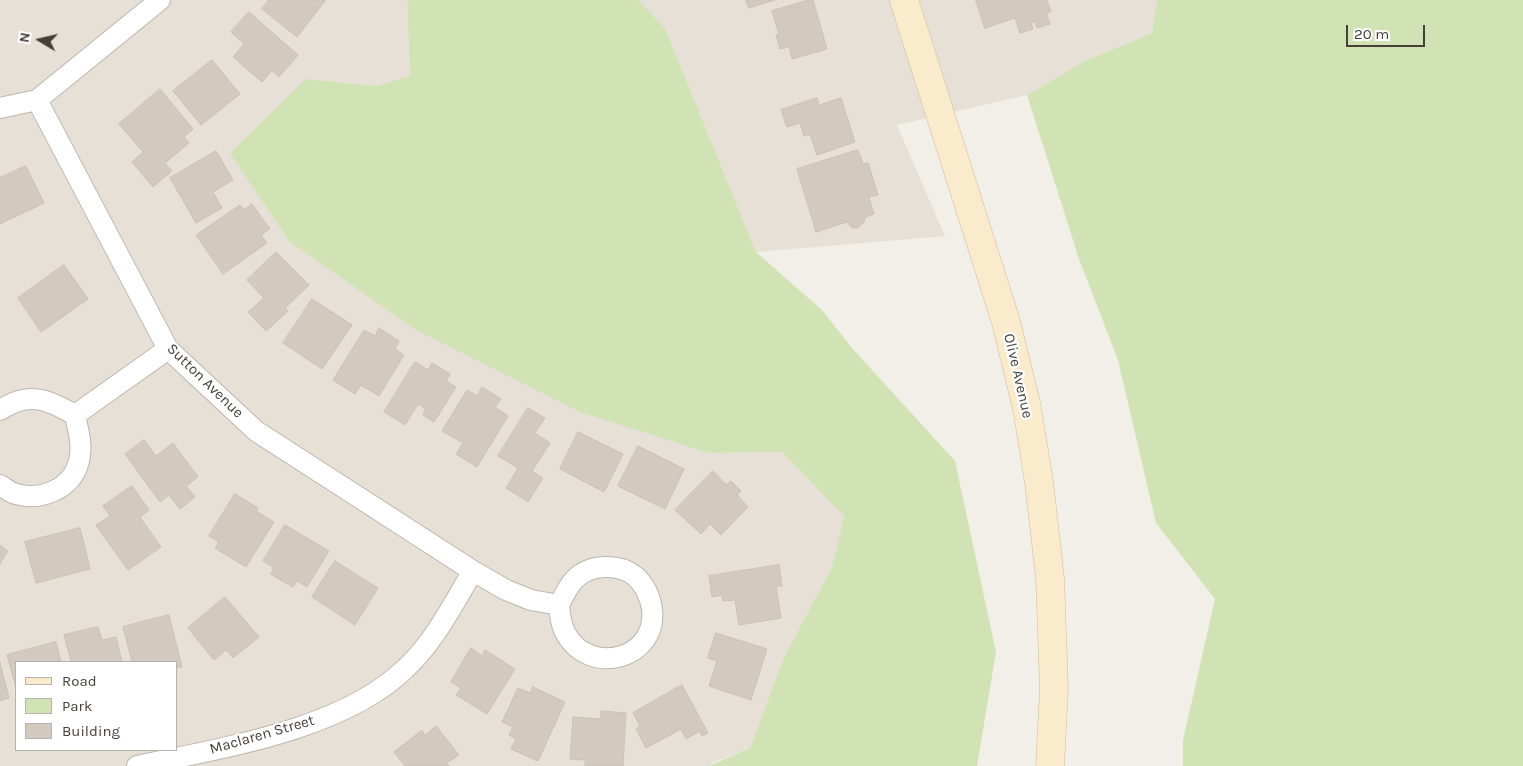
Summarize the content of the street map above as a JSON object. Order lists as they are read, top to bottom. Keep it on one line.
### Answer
{"streets":{"main road":["Olive Avenue"],"street":["Sutton Avenue","Maclaren Street"]},"crossings":[["Sutton Avenue","Maclaren Street"]],"legend":["Road","Park","Building"],"scale_bar":"20 m","north":"left"}
